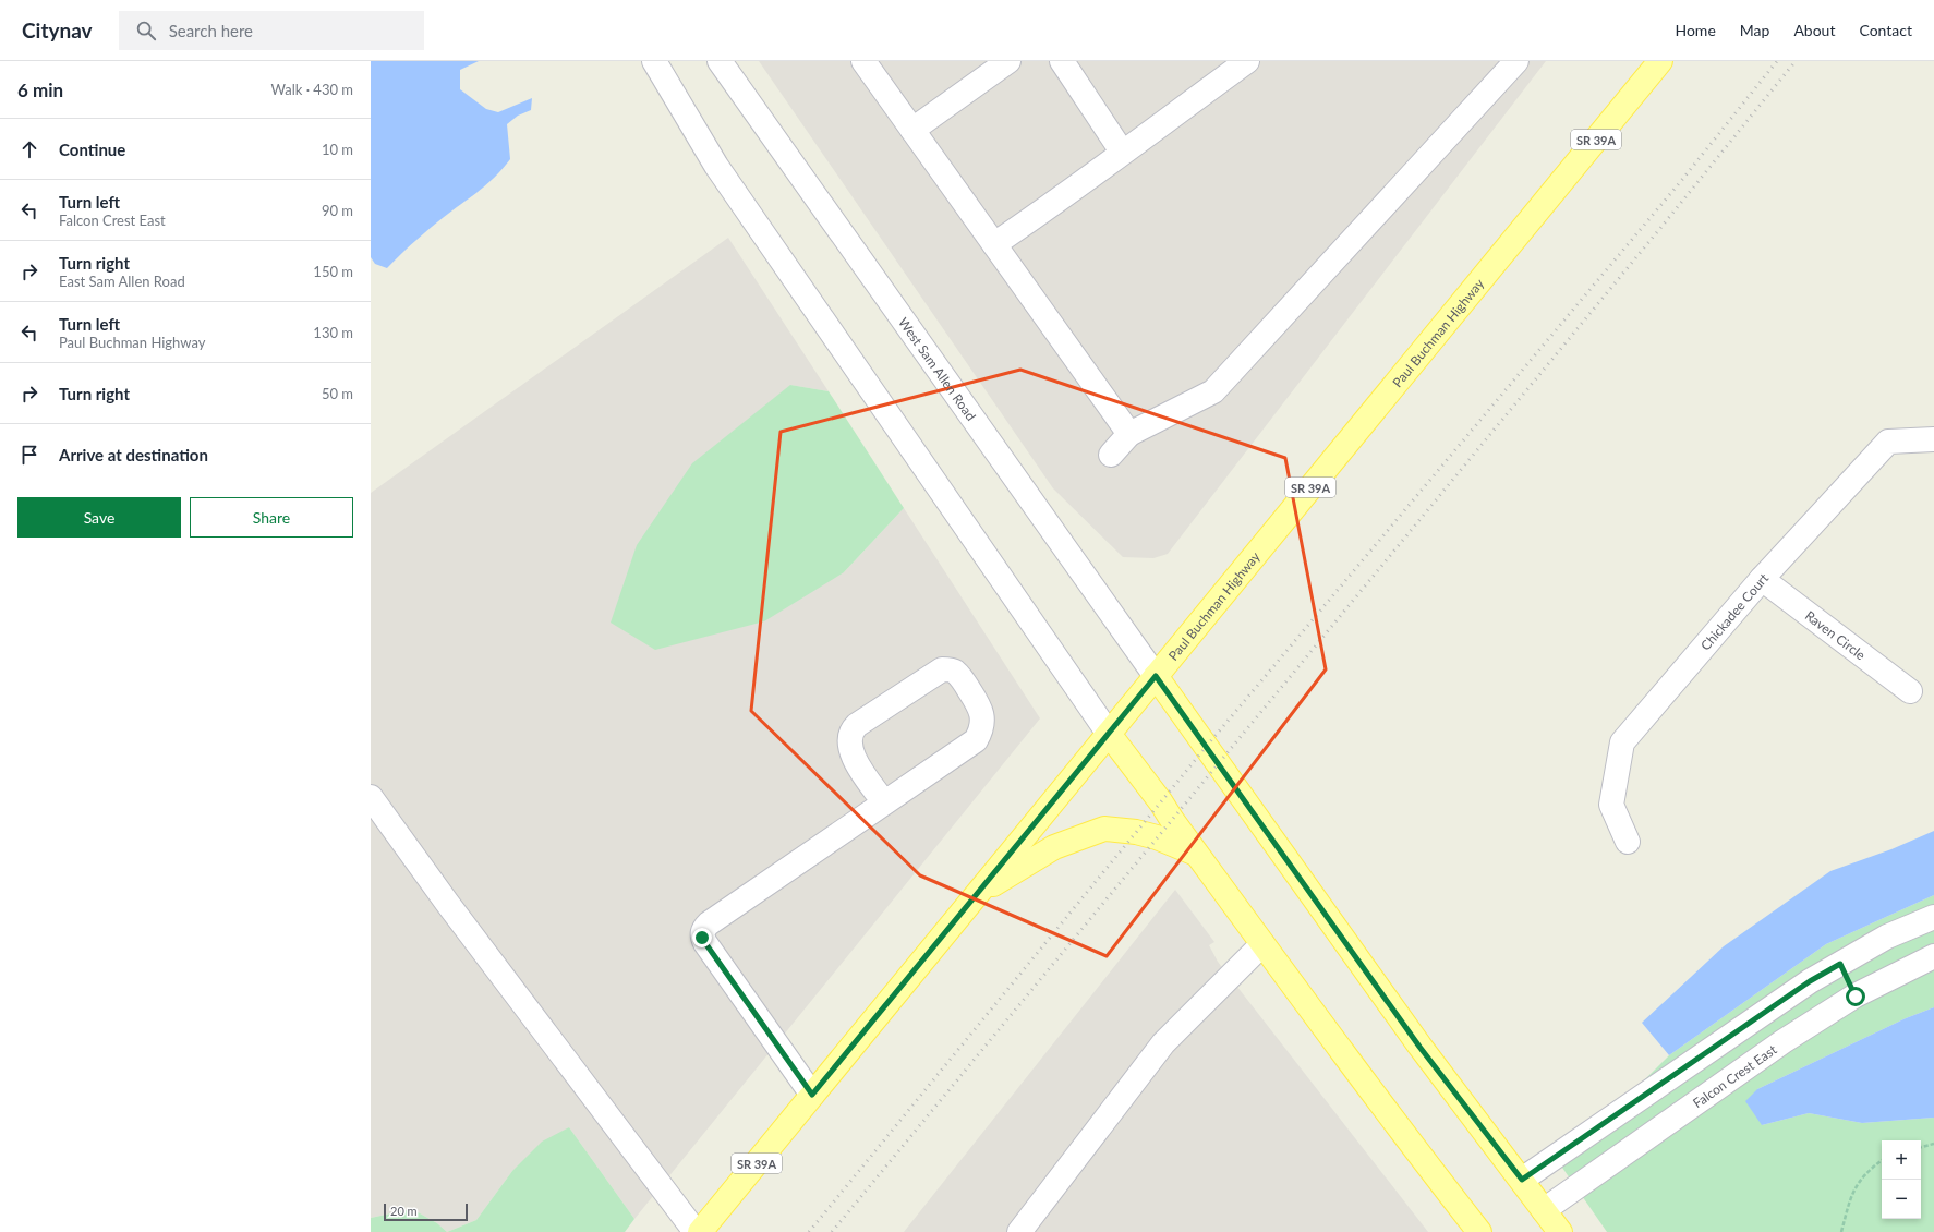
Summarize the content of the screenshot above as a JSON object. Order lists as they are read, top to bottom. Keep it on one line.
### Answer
{"streets":{"main road":["SR 39A","Paul Buchman Highway"],"street":["West Sam Allen Road","Chickadee Court","Raven Circle","Falcon Crest East"]},"crossings":[["Paul Buchman Highway","West Sam Allen Road"],["Chickadee Court","Raven Circle"]],"scale_bar":"20 m","page":{"header":"Citynav","search":"Search here","nav":["Home","Map","About","Contact"],"heading":["6 min","Walk · 430 m"],"list":[["Continue","10 m"],["Turn left","Falcon Crest East","90 m"],["Turn right","East Sam Allen Road","150 m"],["Turn left","Paul Buchman Highway","130 m"],["Turn right","50 m"],"Arrive at destination"],"buttons":["Save","Share"],"map_buttons":["+","−"],"scale":"20 m"}}
